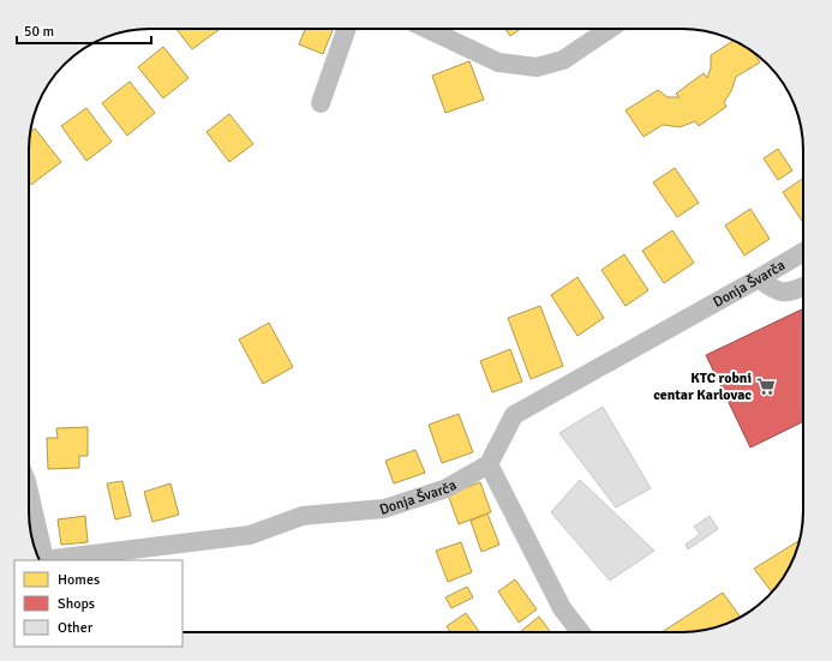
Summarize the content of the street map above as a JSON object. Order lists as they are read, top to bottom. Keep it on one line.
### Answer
{"streets":{"street":["Donja Švarča"]},"places":{"supermarket":["KTC robni centar Karlovac"]},"legend":["Homes","Shops","Other"],"scale_bar":"50 m"}
